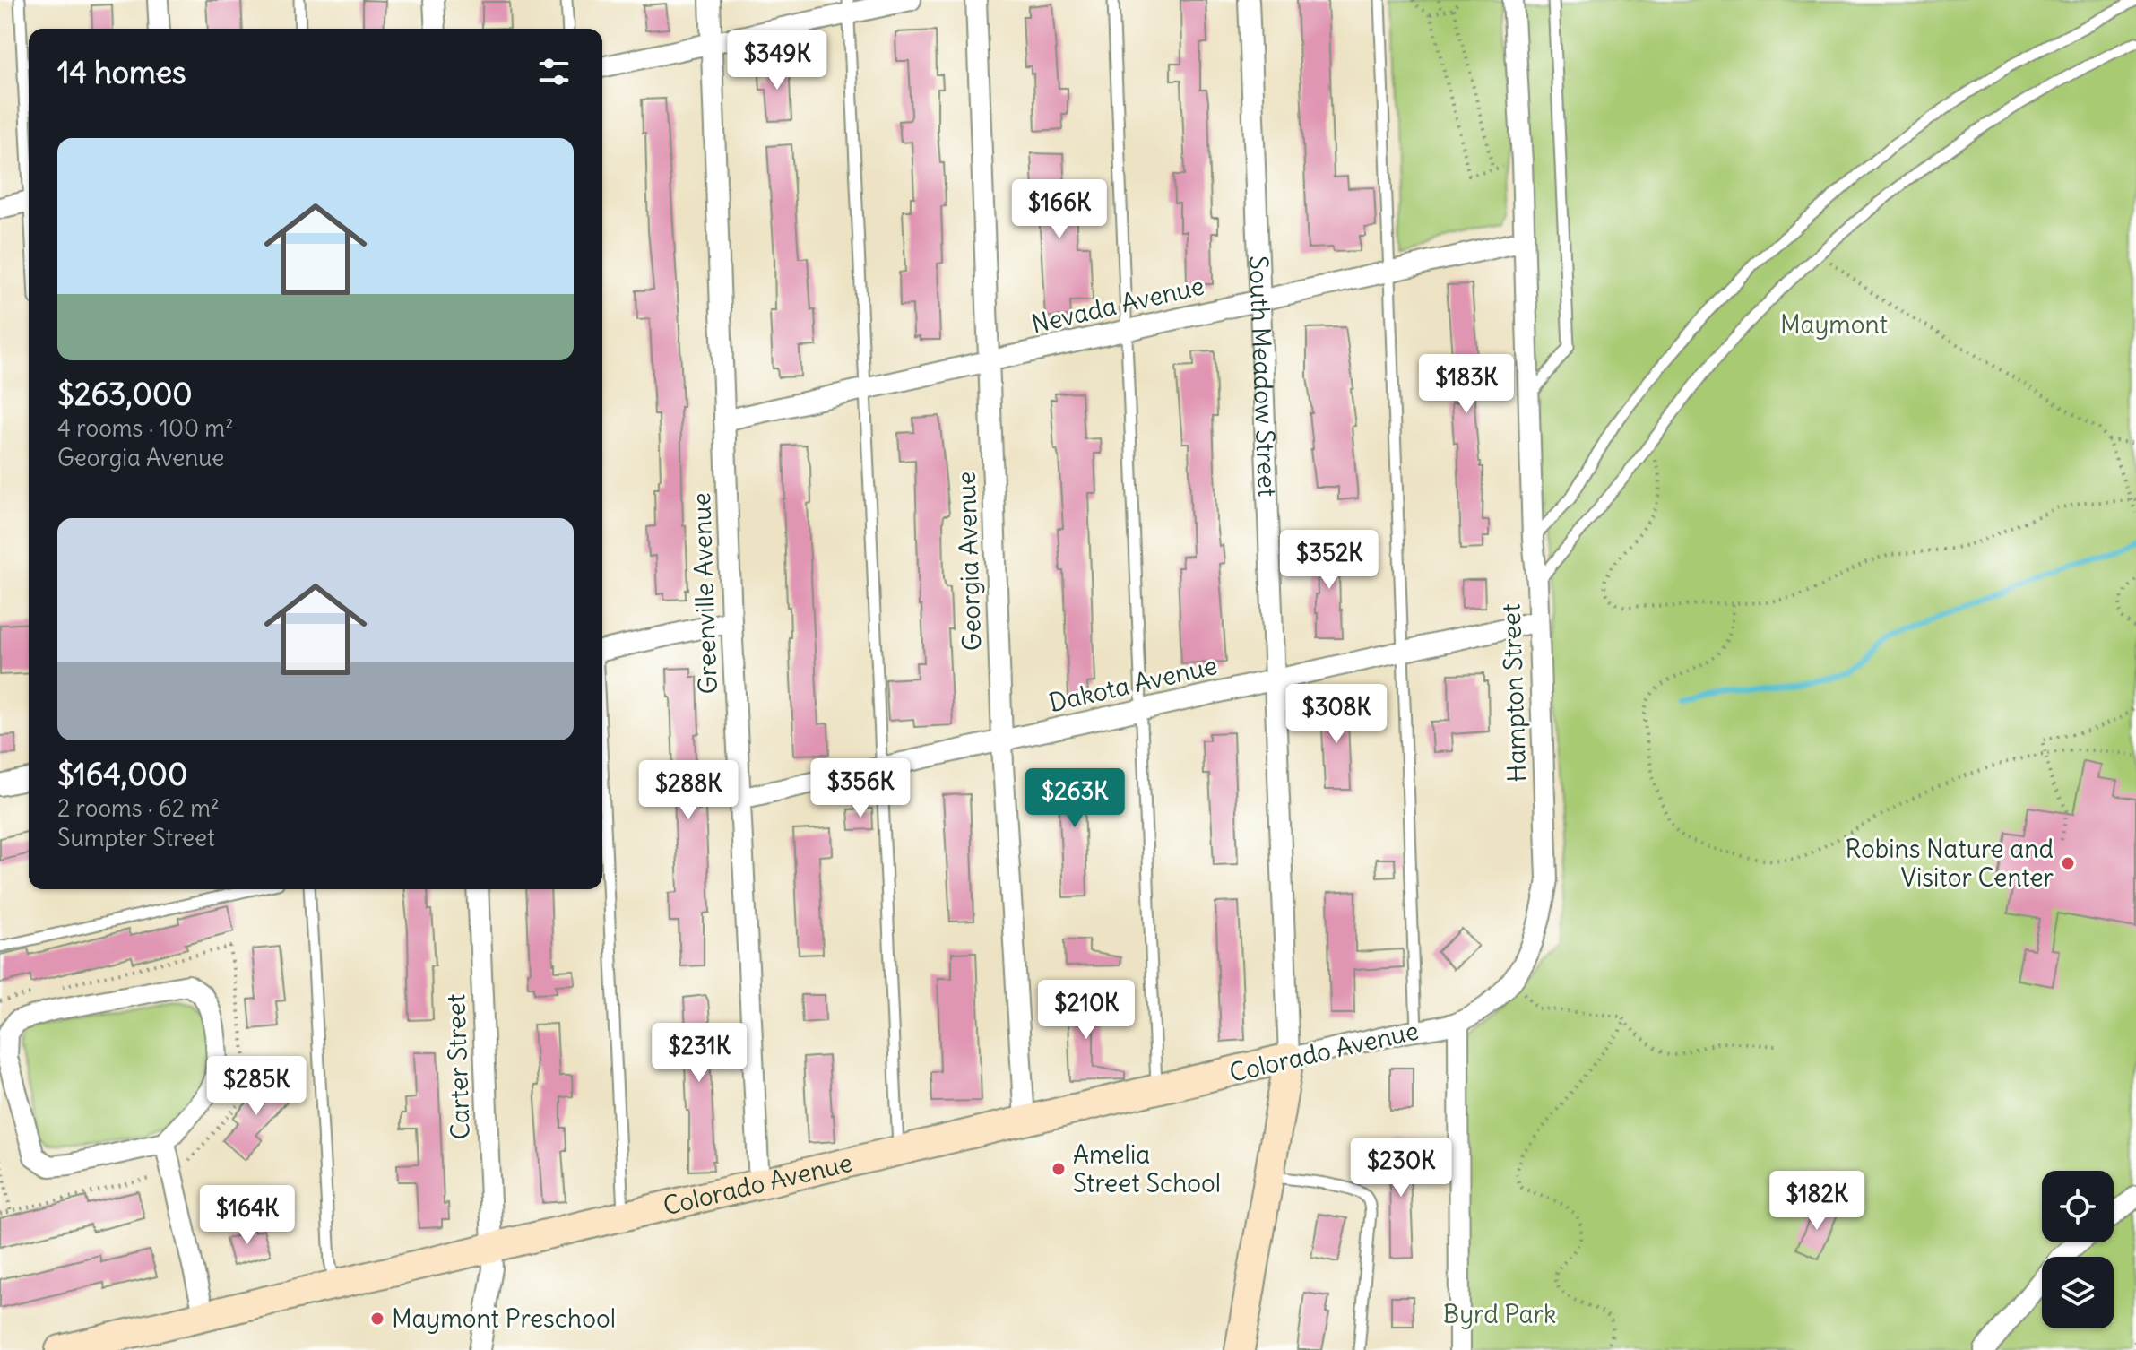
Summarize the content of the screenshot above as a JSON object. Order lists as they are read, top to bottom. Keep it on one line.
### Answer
{"streets":{"street":["Nevada Avenue","South Meadow Street","Georgia Avenue","Greenville Avenue","Dakota Avenue","Hampton Street","Colorado Avenue","Carter Street"]},"crossings":[["Nevada Avenue","South Meadow Street"],["Nevada Avenue","Georgia Avenue"],["Nevada Avenue","Greenville Avenue"],["Nevada Avenue","Hampton Street"],["South Meadow Street","Dakota Avenue"],["South Meadow Street","Colorado Avenue"],["Georgia Avenue","Dakota Avenue"],["Georgia Avenue","Colorado Avenue"],["Greenville Avenue","Dakota Avenue"],["Greenville Avenue","Colorado Avenue"],["Dakota Avenue","Hampton Street"],["Hampton Street","Colorado Avenue"],["Colorado Avenue","Carter Street"]],"parks":["Maymont","Byrd Park"],"places":["Robins Nature and Visitor Center","Amelia Street School","Maymont Preschool"],"page":{"heading":"14 homes","price":["$349K","$166K","$183K","$352K","$308K","$356K","$288K","$263K","$210K","$231K","$285K","$230K","$182K","$164K"],"list":[{"name":"$263,000","note":"4 rooms · 100 m² · Georgia Avenue"},{"name":"$164,000","note":"2 rooms · 62 m² · Sumpter Street"}]}}
